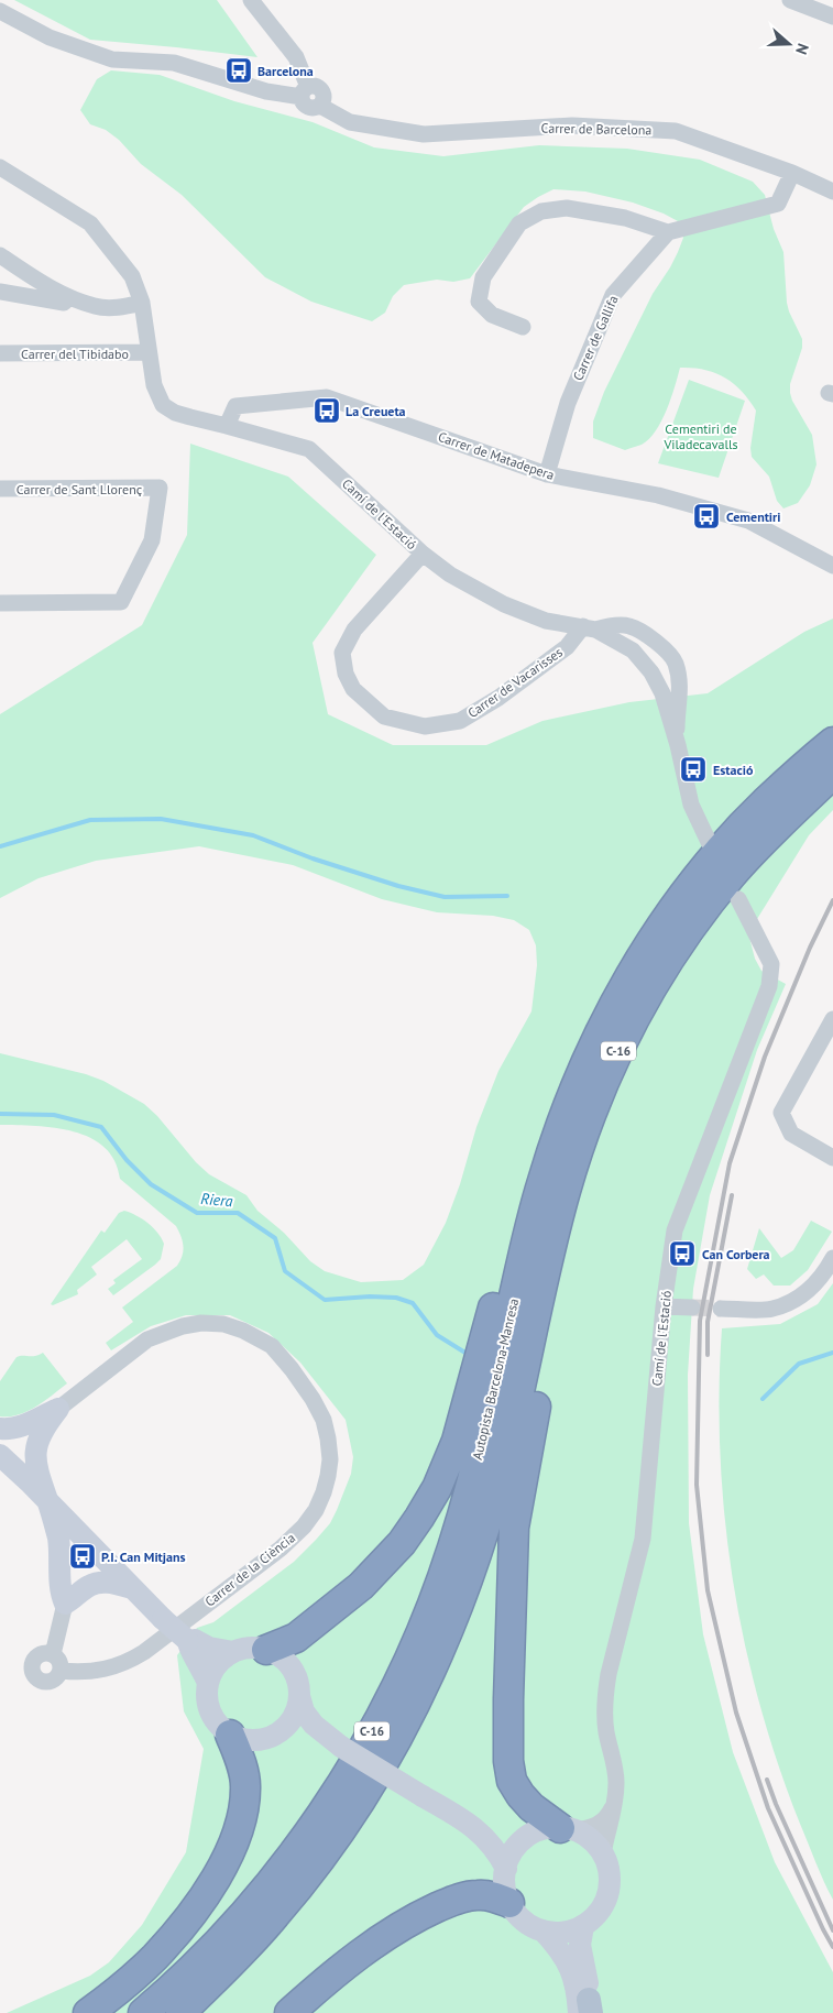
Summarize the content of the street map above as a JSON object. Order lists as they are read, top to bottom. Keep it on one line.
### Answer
{"streets":{"highway":["C-16","Autopista Barcelona-Manresa"],"street":["Carrer de Barcelona","Carrer de Gallifa","Carrer del Tibidabo","Carrer de Matadepera","Carrer de Sant Llorenç","Camí de l'Estació","Carrer de Vacarisses","Carrer de la Ciència"]},"crossings":[["Carrer de Gallifa","Carrer de Matadepera"],["Carrer del Tibidabo","Camí de l'Estació"],["Carrer de Matadepera","Camí de l'Estació"],["Camí de l'Estació","Carrer de Vacarisses"]],"water":["Riera"],"parks":["Cementiri de Viladecavalls"],"places":{"bus stop":["Barcelona","La Creueta","Cementiri","Estació","Can Corbera","P.I. Can Mitjans"]},"north":"right"}
